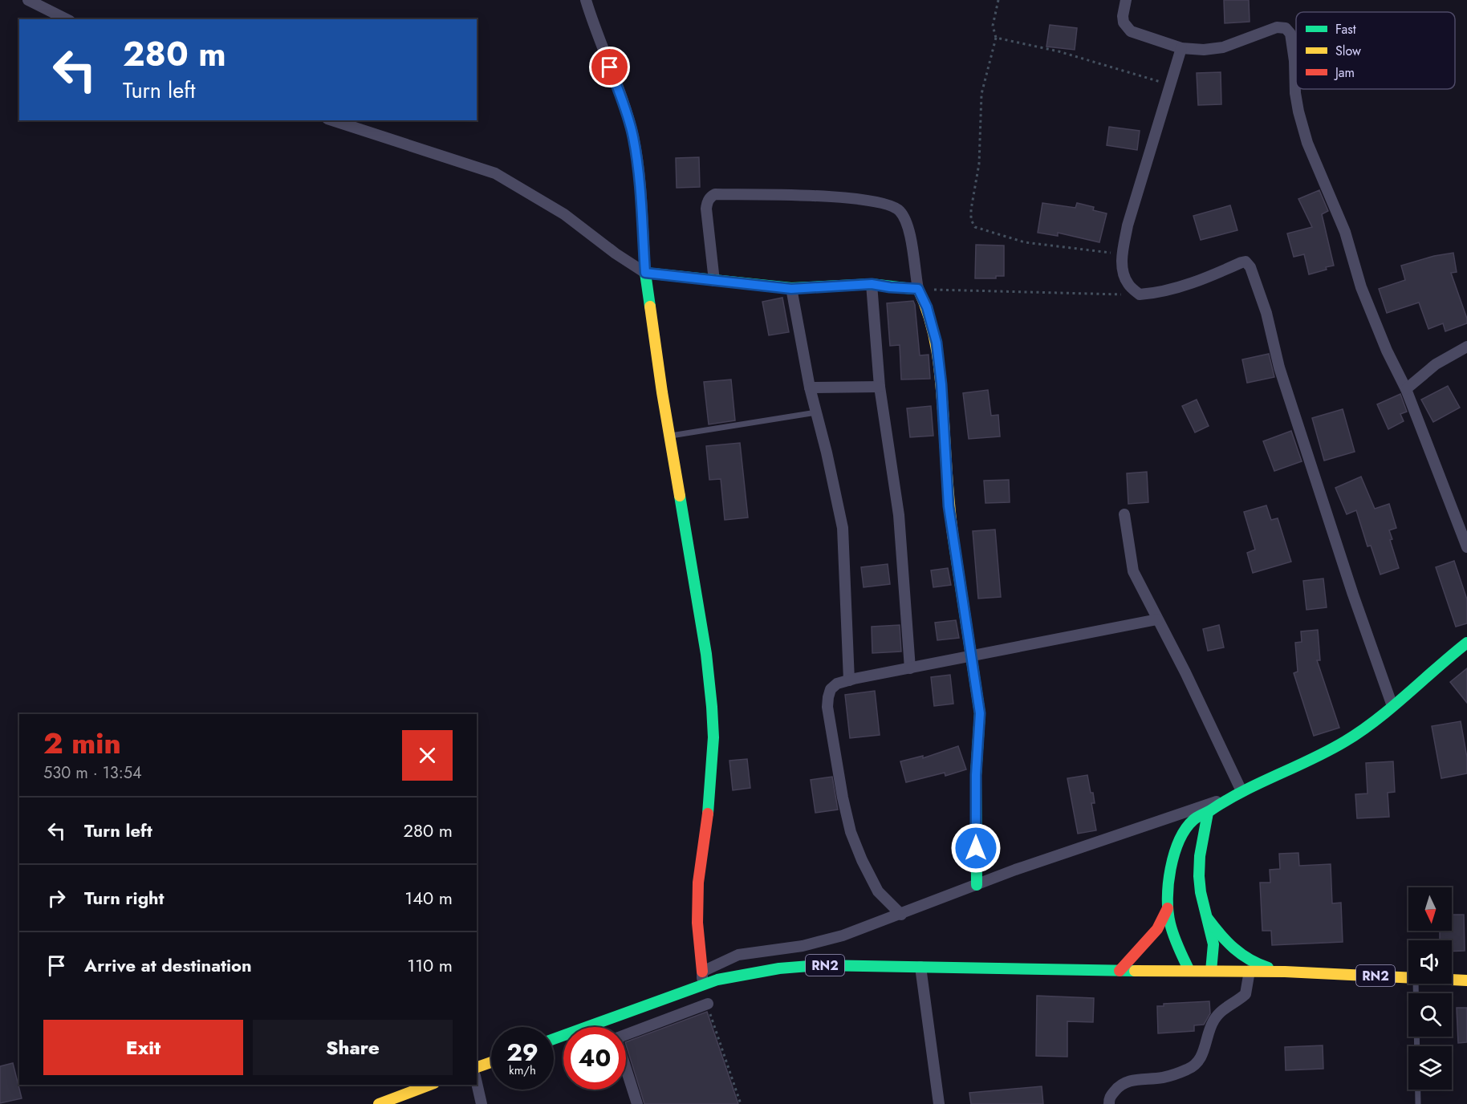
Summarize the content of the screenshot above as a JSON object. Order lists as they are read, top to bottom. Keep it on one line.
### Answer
{"streets":{"main road":["RN2"]},"legend":["Fast","Slow","Jam"],"north":"bottom","page":{"turn":["280 m","Turn left"],"heading":["2 min","530 m · 13:54"],"list":[{"name":"Turn left","value":"280 m"},{"name":"Turn right","value":"140 m"},{"name":"Arrive at destination","value":"110 m"}],"buttons":["Exit","Share"],"speed":"29 km/h","limit":"40"}}
